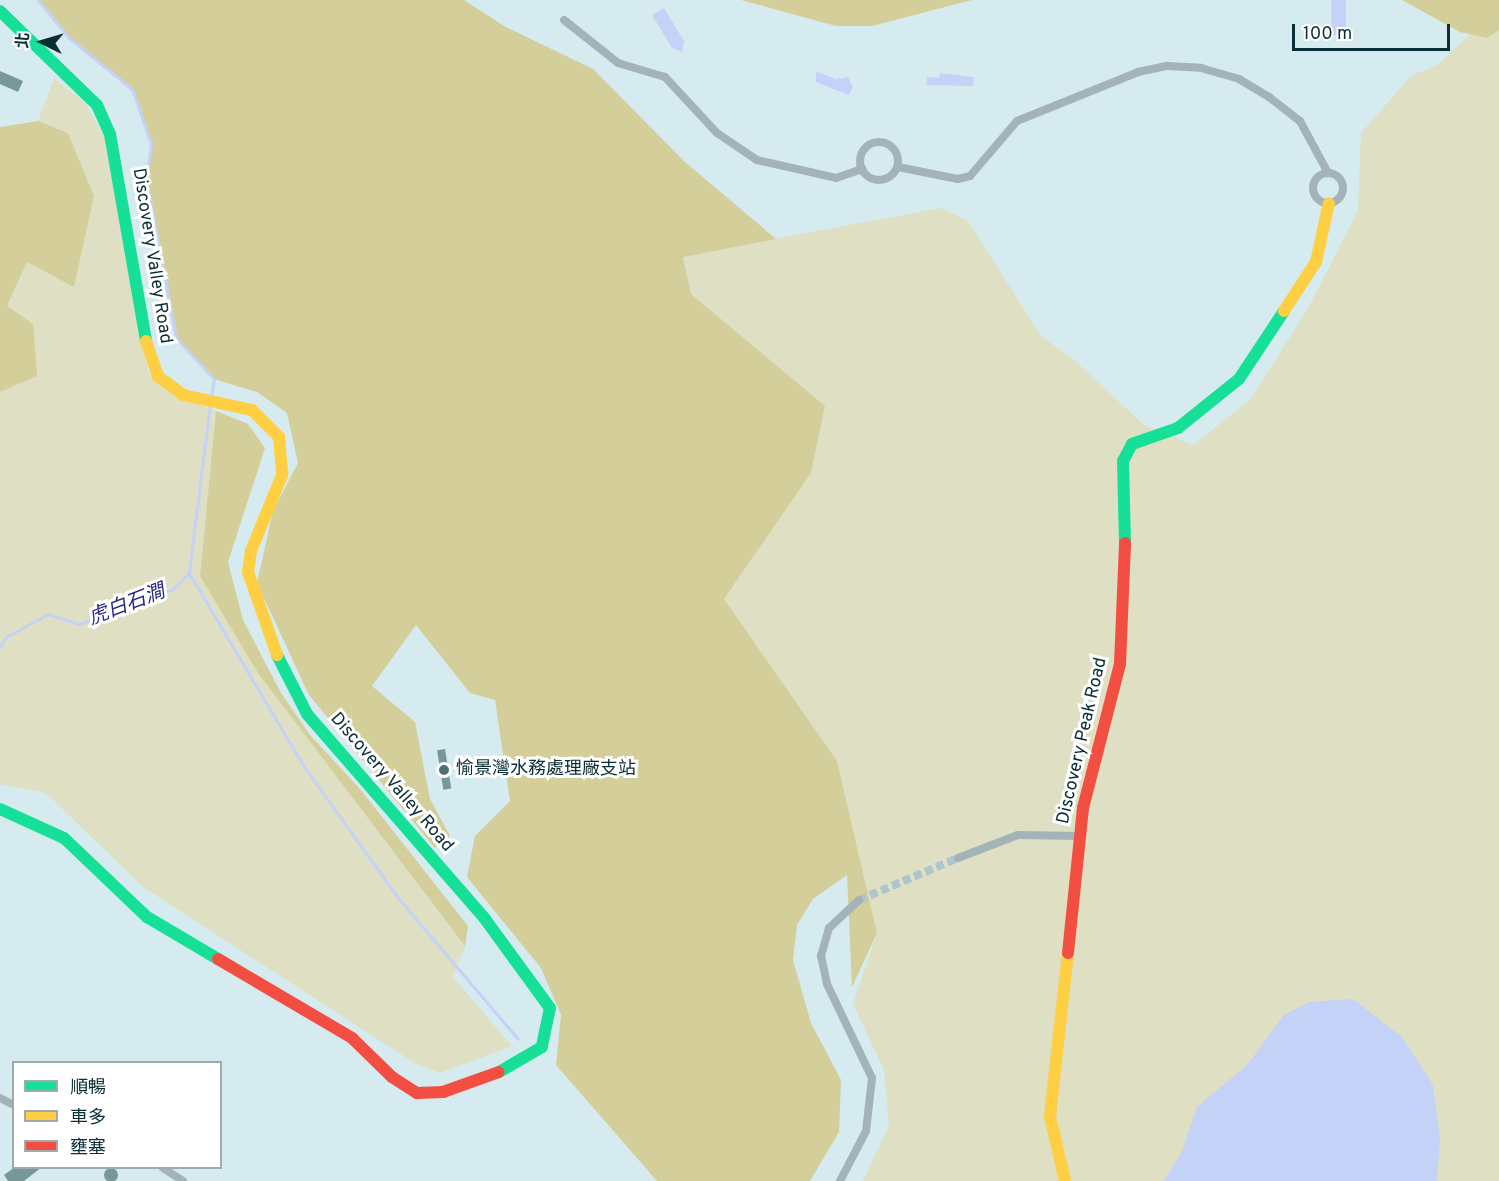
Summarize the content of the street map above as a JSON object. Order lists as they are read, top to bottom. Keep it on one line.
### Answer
{"streets":{"street":["Discovery Valley Road","Discovery Peak Road"]},"water":["虎白石澗"],"places":["愉景灣水務處理廠支站"],"legend":["順暢","車多","壅塞"],"scale_bar":"100 m","north":"left"}
